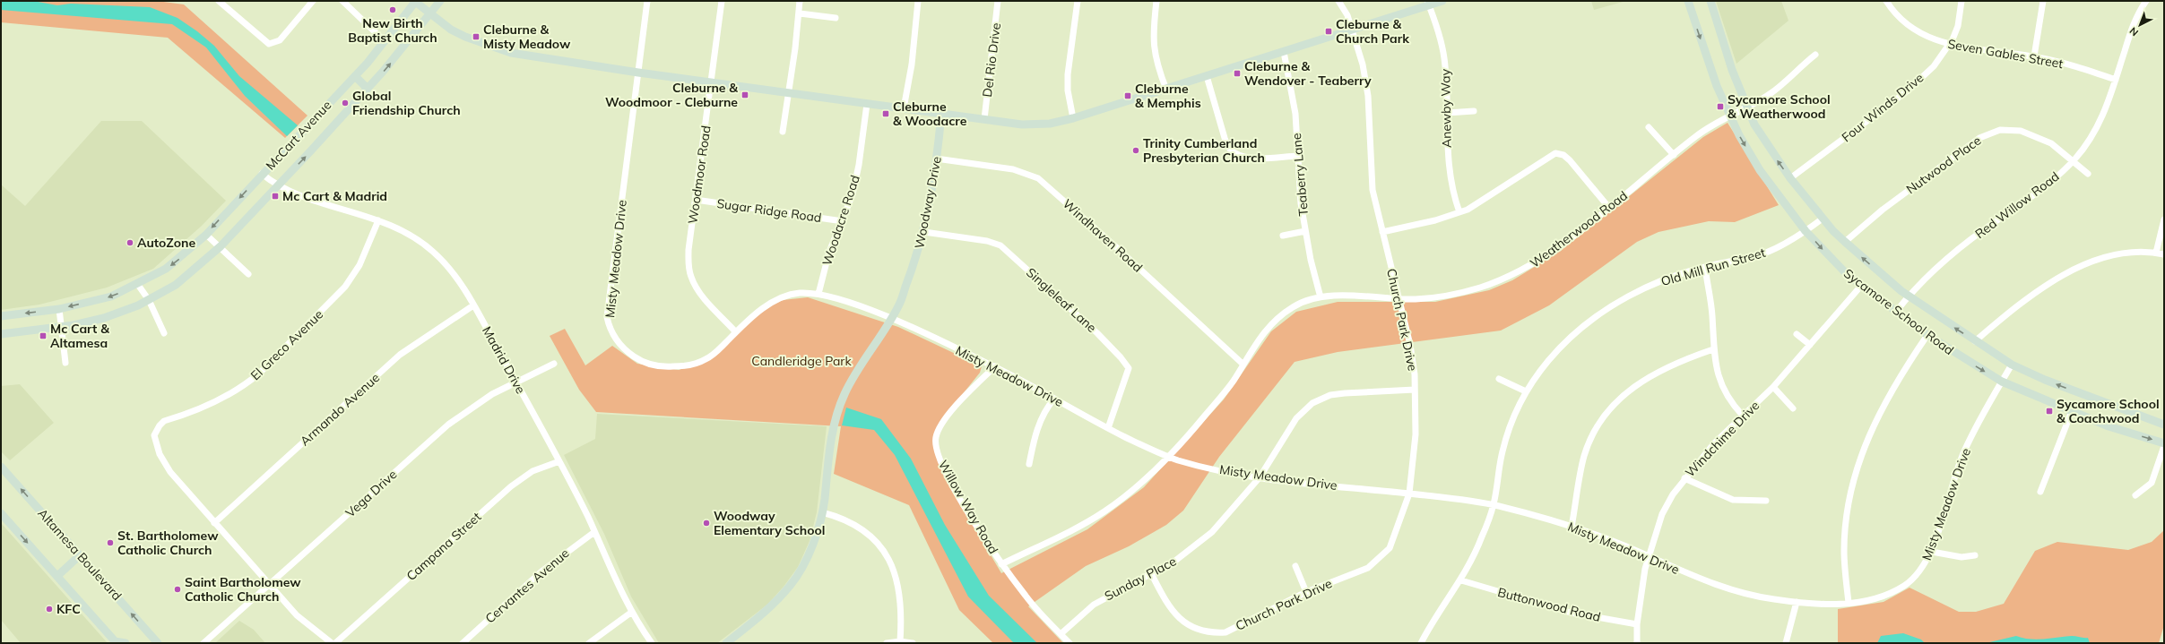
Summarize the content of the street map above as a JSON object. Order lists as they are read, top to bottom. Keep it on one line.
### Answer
{"streets":{"main road":["McCart Avenue","Woodway Drive","Sycamore School Road","Altamesa Boulevard"],"street":["Seven Gables Street","Del Rio Drive","Four Winds Drive","Anewby Way","Nutwood Place","Woodmoor Road","Teaberry Lane","Red Willow Road","Sugar Ridge Road","Woodacre Road","Weatherwood Road","Windhaven Road","Misty Meadow Drive","Old Mill Run Street","Singleleaf Lane","Church Park Drive","El Greco Avenue","Madrid Drive","Armando Avenue","Windchime Drive","Vega Drive","Willow Way Road","Campana Street","Sunday Place","Cervantes Avenue","Buttonwood Road"]},"crossings":[["Seven Gables Street","Four Winds Drive"],["Seven Gables Street","Red Willow Road"],["Four Winds Drive","Sycamore School Road"],["McCart Avenue","Madrid Drive"],["Nutwood Place","Red Willow Road"],["Nutwood Place","Sycamore School Road"],["Woodmoor Road","Sugar Ridge Road"],["Woodmoor Road","Misty Meadow Drive"],["Teaberry Lane","Weatherwood Road"],["Woodway Drive","Windhaven Road"],["Woodway Drive","Misty Meadow Drive"],["Woodway Drive","Singleleaf Lane"],["Red Willow Road","Sycamore School Road"],["Sugar Ridge Road","Woodacre Road"],["Woodacre Road","Misty Meadow Drive"],["Weatherwood Road","Windhaven Road"],["Weatherwood Road","Misty Meadow Drive"],["Weatherwood Road","Sycamore School Road"],["Weatherwood Road","Church Park Drive"],["Weatherwood Road","Willow Way Road"],["Misty Meadow Drive","Old Mill Run Street"],["Misty Meadow Drive","Singleleaf Lane"],["Misty Meadow Drive","Sycamore School Road"],["Misty Meadow Drive","Church Park Drive"],["Misty Meadow Drive","Windchime Drive"],["Misty Meadow Drive","Willow Way Road"],["Misty Meadow Drive","Sunday Place"],["Old Mill Run Street","Sycamore School Road"],["Old Mill Run Street","Buttonwood Road"],["Sycamore School Road","Windchime Drive"],["Church Park Drive","Sunday Place"],["El Greco Avenue","Madrid Drive"],["El Greco Avenue","Armando Avenue"],["Madrid Drive","Armando Avenue"],["Madrid Drive","Vega Drive"],["Madrid Drive","Campana Street"],["Madrid Drive","Cervantes Avenue"],["Windchime Drive","Buttonwood Road"],["Willow Way Road","Sunday Place"]],"parks":["Candleridge Park"],"places":{"other":["New Birth Baptist Church","Global Friendship Church","Trinity Cumberland Presbyterian Church","AutoZone","Woodway Elementary School","St. Bartholomew Catholic Church","Saint Bartholomew Catholic Church","KFC"],"transit":["Cleburne & Church Park","Cleburne & Misty Meadow","Cleburne & Wendover - Teaberry","Cleburne & Woodmoor - Cleburne","Cleburne & Memphis","Sycamore School & Weatherwood","Cleburne & Woodacre","Mc Cart & Madrid","Mc Cart & Altamesa","Sycamore School & Coachwood"]},"north":"bottom left"}
